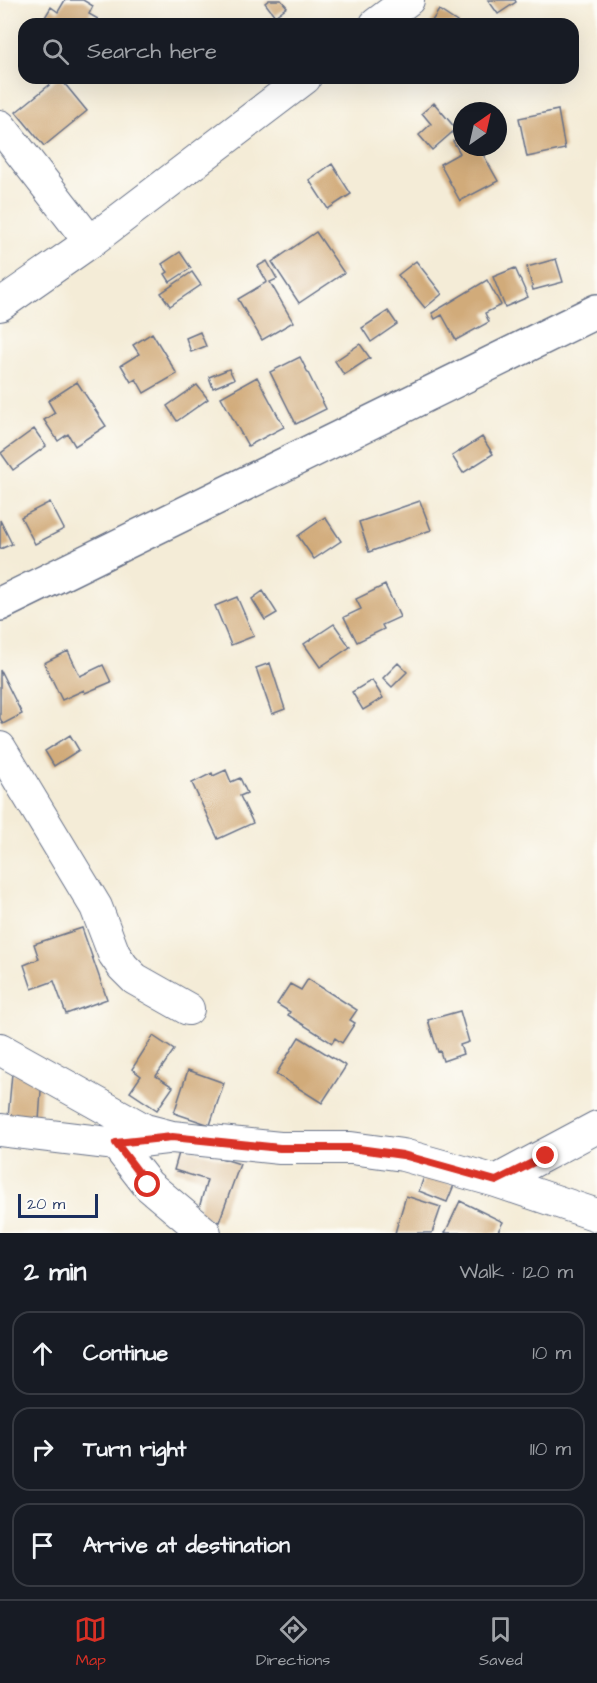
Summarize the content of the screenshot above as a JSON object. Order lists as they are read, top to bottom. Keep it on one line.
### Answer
{"scale_bar":"20 m","north":"top right","page":{"search":"Search here","scale":"20 m","heading":["2 min","Walk · 120 m"],"list":[["Continue","10 m"],["Turn right","110 m"],"Arrive at destination"],"nav":["Map","Directions","Saved"]}}
